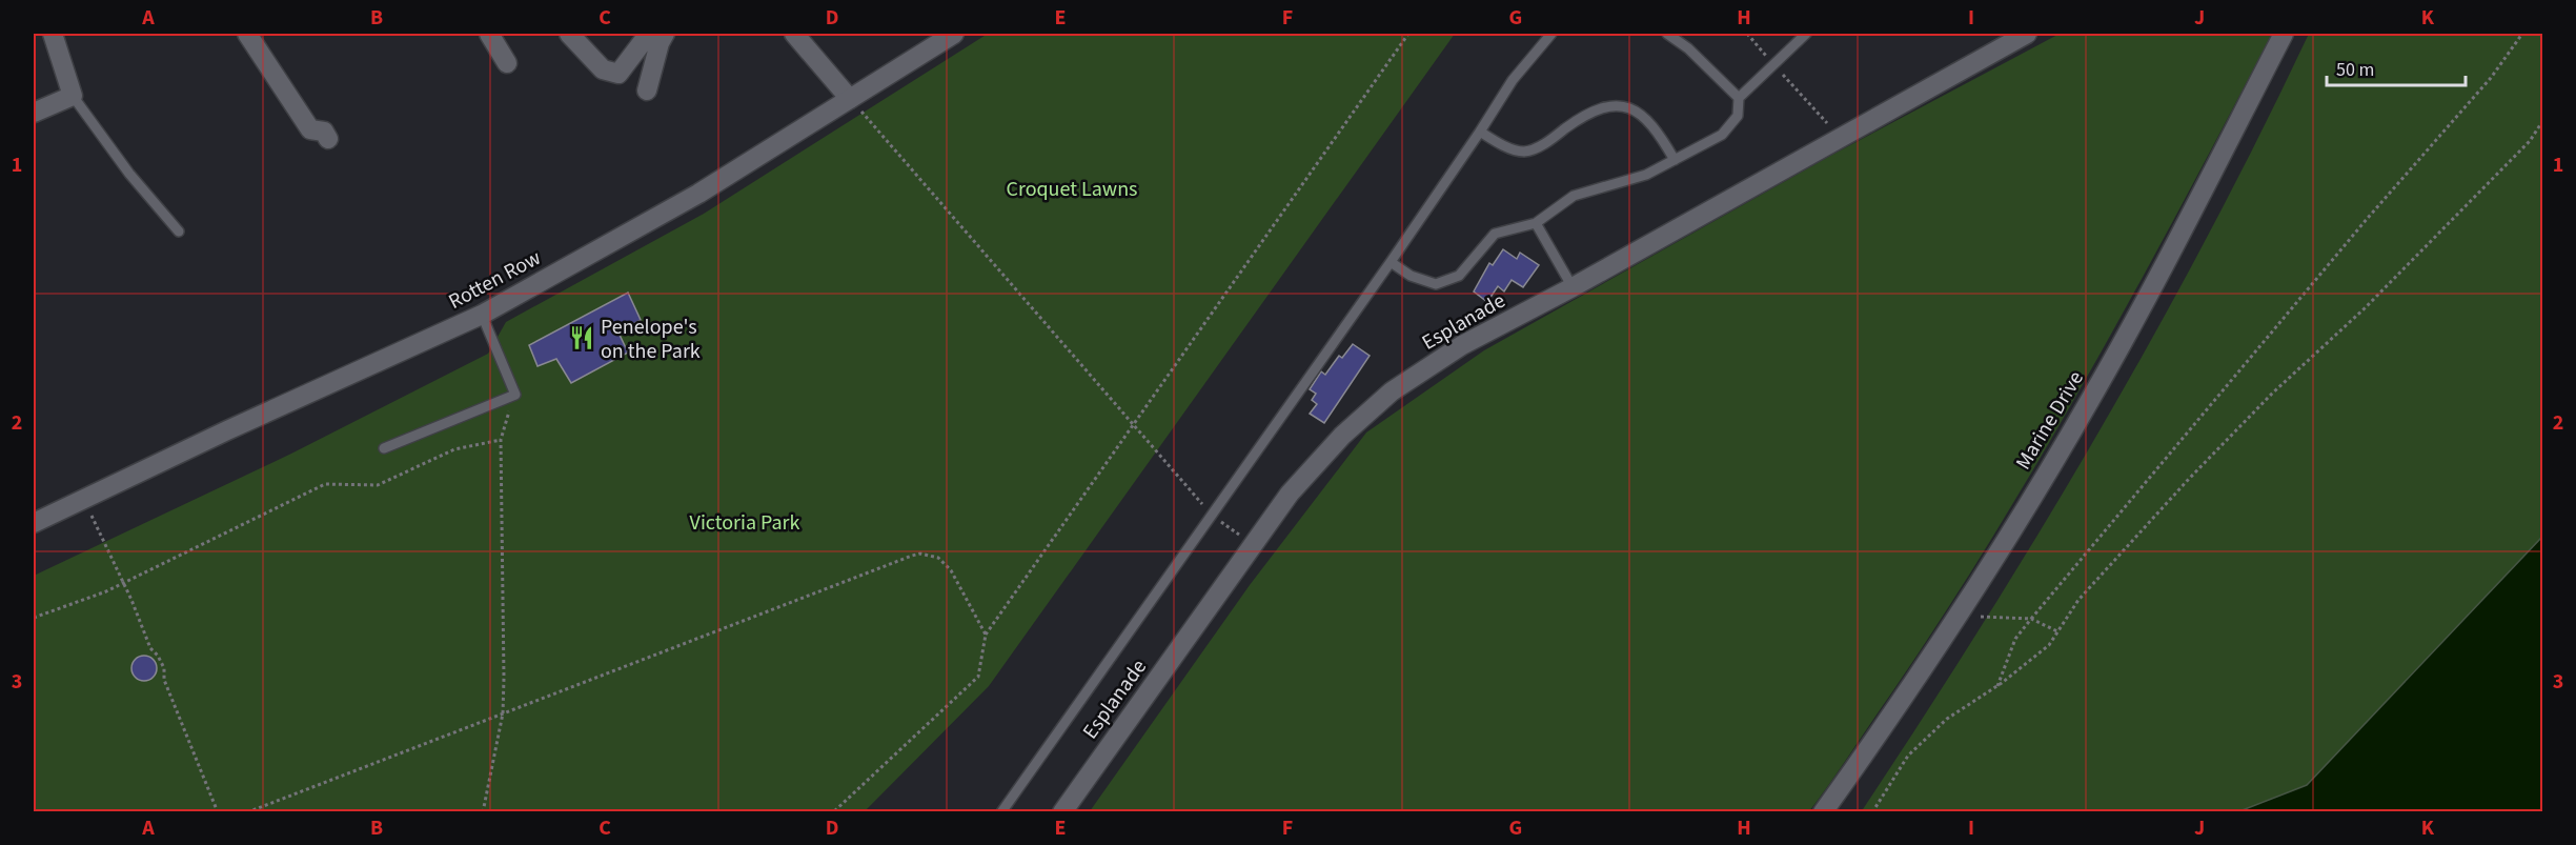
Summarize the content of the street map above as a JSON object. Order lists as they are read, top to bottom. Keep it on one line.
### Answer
{"streets":{"street":["Rotten Row","Esplanade","Marine Drive"]},"parks":["Croquet Lawns","Victoria Park"],"places":{"restaurant":["Penelope's on the Park"]},"scale_bar":"50 m","grid":{"columns":["A","B","C","D","E","F","G","H","I","J","K"],"rows":["1","2","3"]}}
